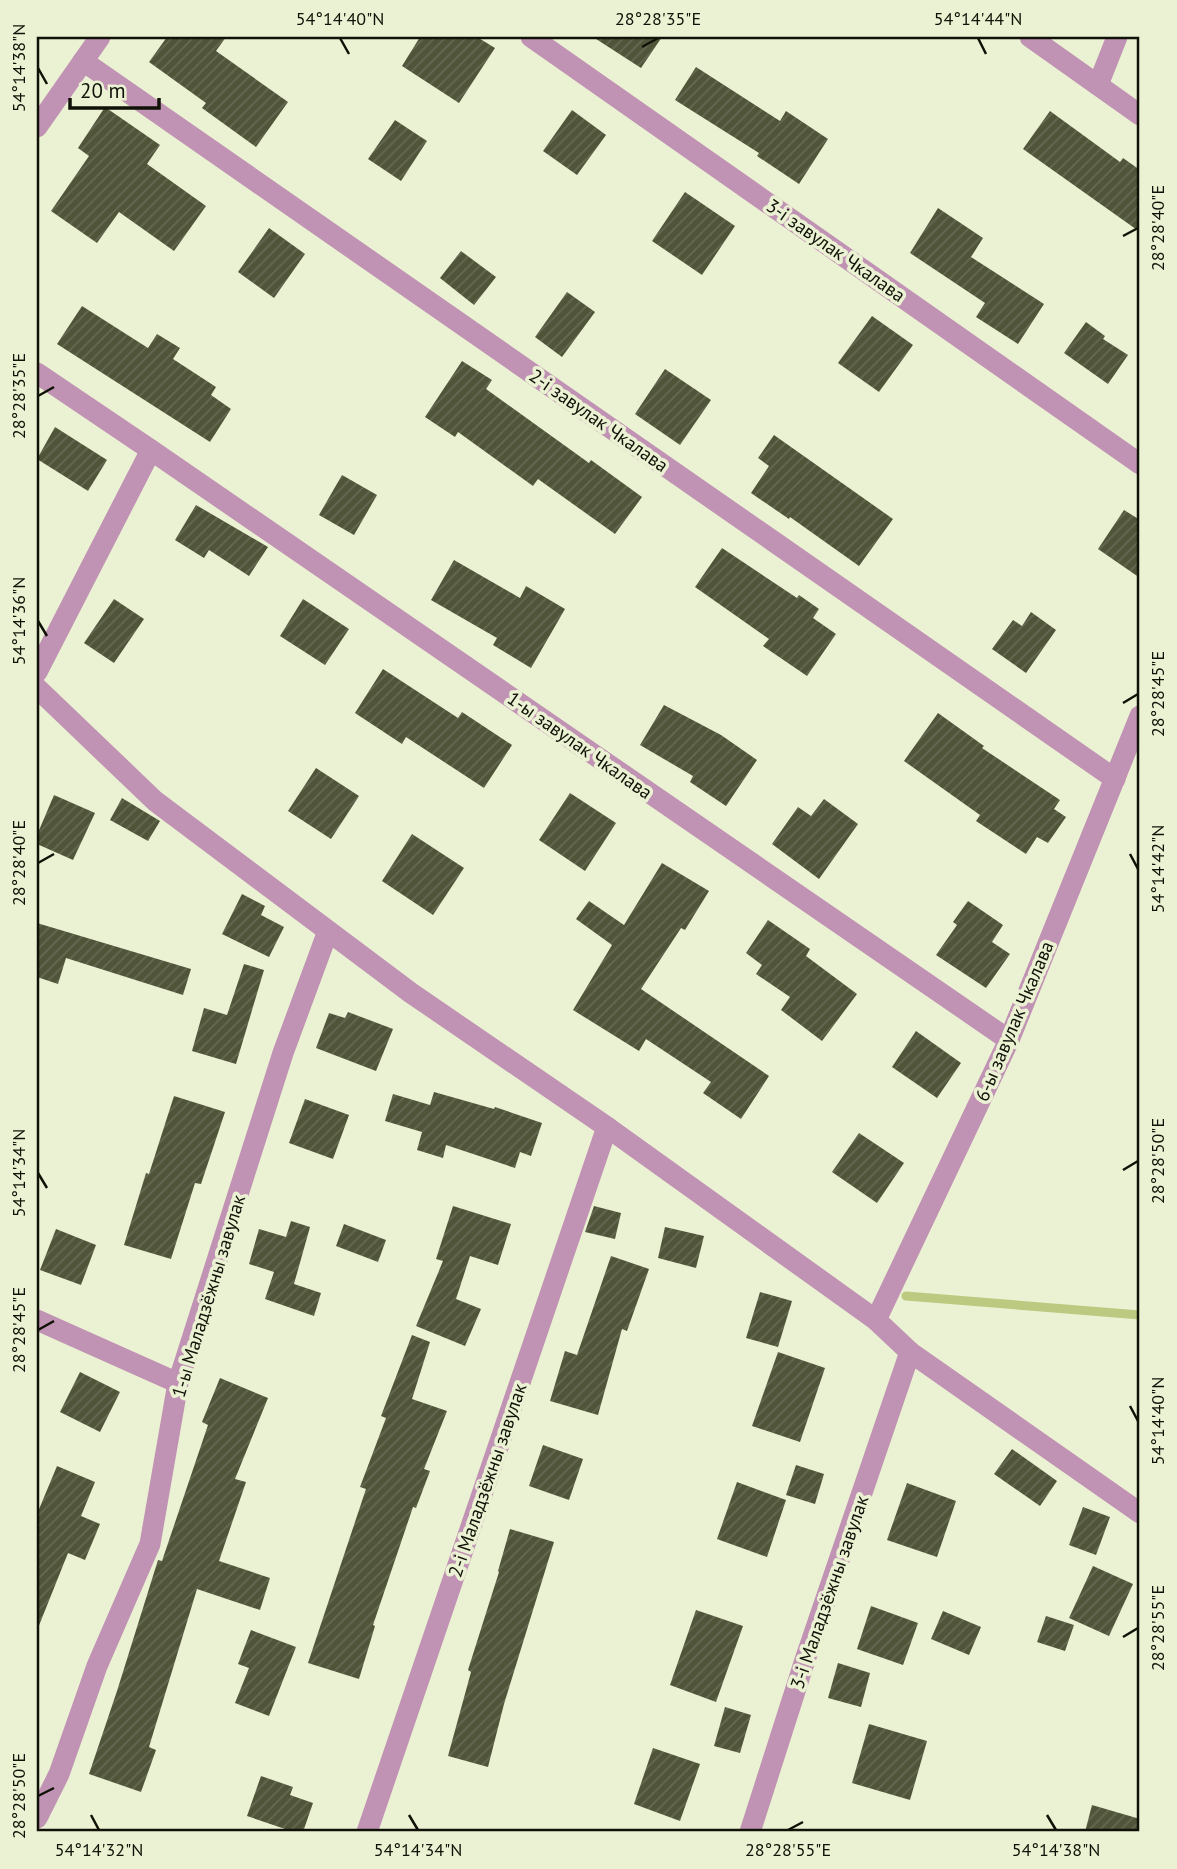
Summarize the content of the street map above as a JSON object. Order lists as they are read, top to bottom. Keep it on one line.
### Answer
{"streets":{"street":["3-і завулак Чкалава","2-і завулак Чкалава","1-ы завулак Чкалава","6-ы завулак Чкалава","1-ы Маладзёжны завулак","2-і Маладзёжны завулак","3-і Маладзёжны завулак"]},"crossings":[["2-і завулак Чкалава","6-ы завулак Чкалава"],["1-ы завулак Чкалава","6-ы завулак Чкалава"]],"scale_bar":"20 m","coordinates":["54°14'40\"N","28°28'35\"E","54°14'44\"N","54°14'38\"N","28°28'40\"E","54°14'36\"N","28°28'45\"E","54°14'42\"N","28°28'50\"E","54°14'34\"N","28°28'55\"E","54°14'32\"N"]}
